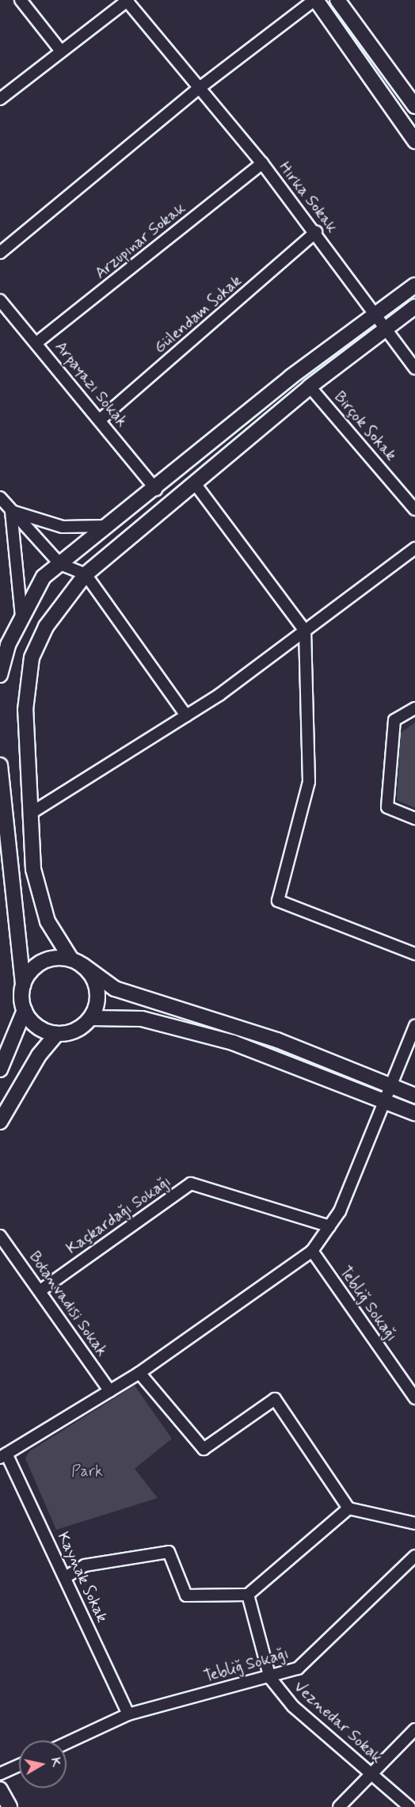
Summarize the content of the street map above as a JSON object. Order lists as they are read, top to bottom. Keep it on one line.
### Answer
{"streets":{"street":["Hırka Sokak","Arzupınar Sokak","Gülendam Sokak","Arpayazı Sokak","Birçok Sokak","Kaçkardağı Sokağı","Botanvadisi Sokak","Tebliğ Sokağı","Kaynak Sokak","Veznedar Sokak"]},"crossings":[["Hırka Sokak","Arzupınar Sokak"],["Hırka Sokak","Gülendam Sokak"],["Arzupınar Sokak","Arpayazı Sokak"],["Gülendam Sokak","Arpayazı Sokak"],["Kaçkardağı Sokağı","Botanvadisi Sokak"],["Tebliğ Sokağı","Kaynak Sokak"],["Tebliğ Sokağı","Veznedar Sokak"]],"parks":["Park"],"north":"right"}
